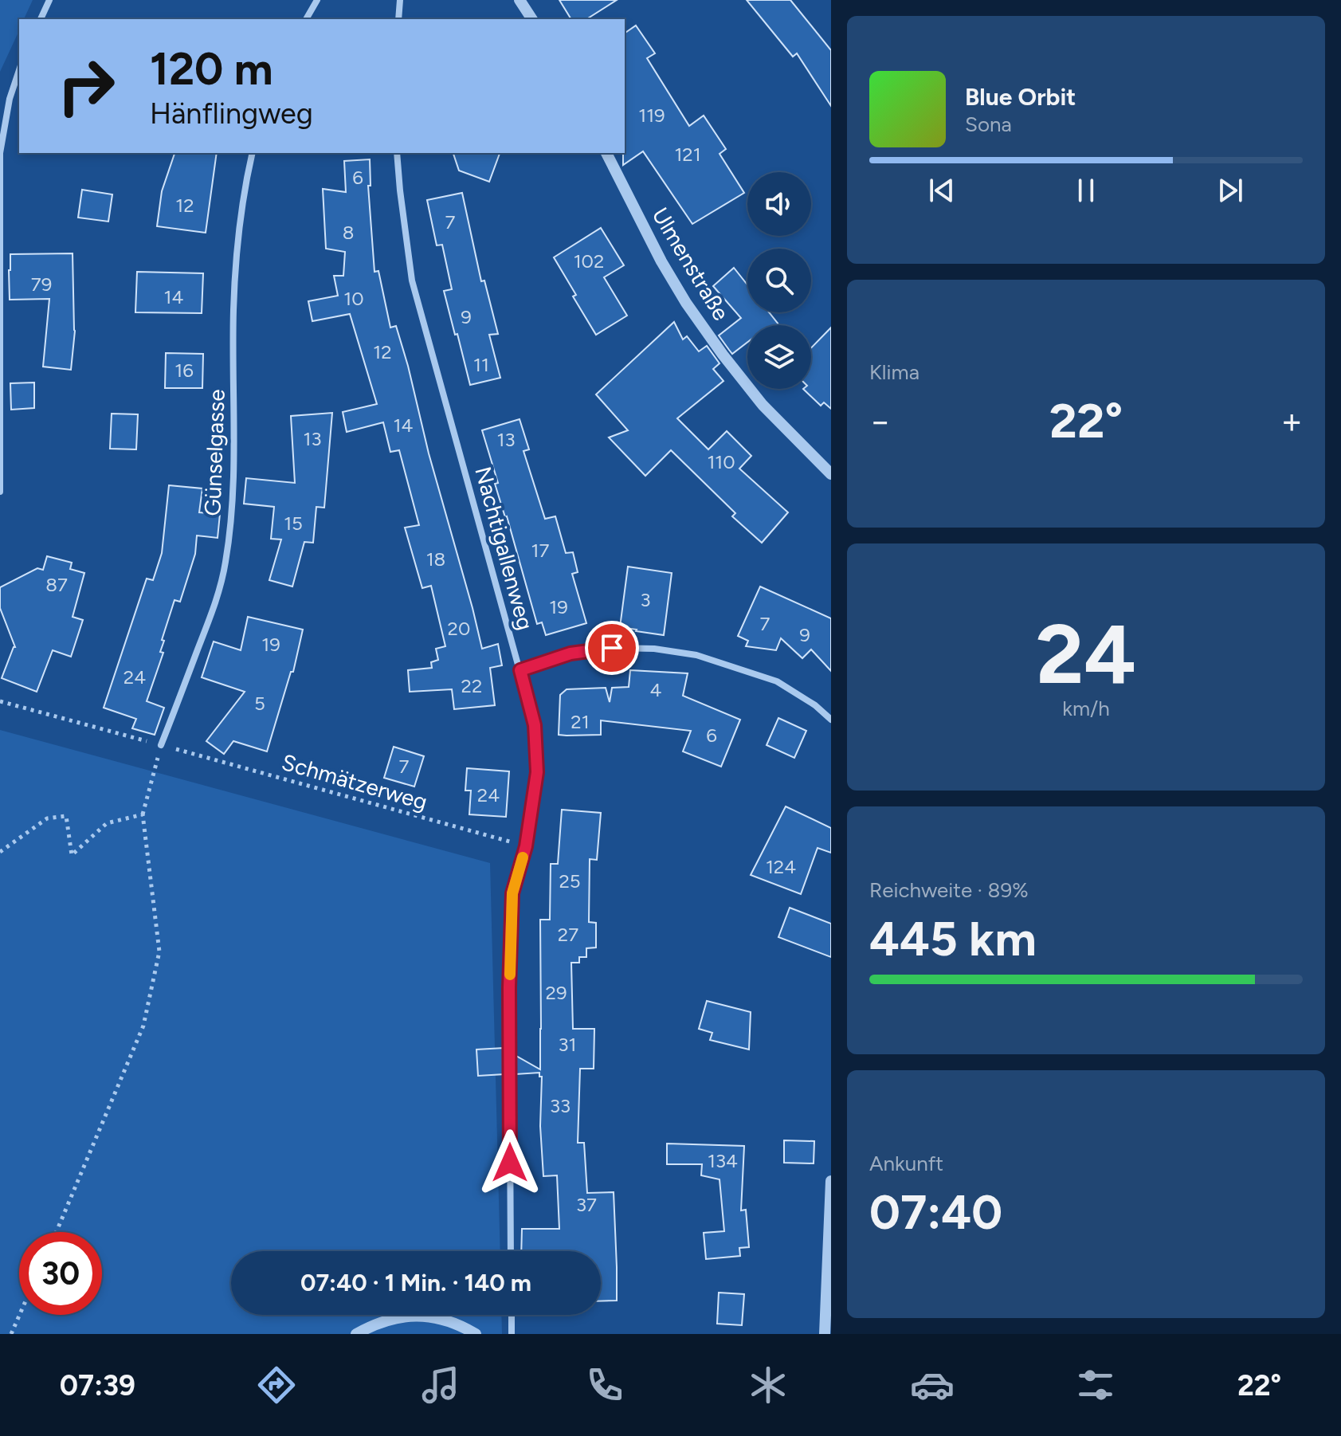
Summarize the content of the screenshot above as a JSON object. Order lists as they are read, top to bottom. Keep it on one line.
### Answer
{"streets":{"street":["Ulmenstraße","Günselgasse","Nachtigallenweg"],"path":["Schmätzerweg"]},"crossings":[["Nachtigallenweg","Schmätzerweg"]],"house_numbers":["119","121","6","12","7","8","102","79","14","10","9","12","11","16","14","13","13","110","15","17","18","87","3","19","7","20","9","19","24","22","4","5","21","6","7","24","124","25","27","29","31","33","134","37"],"page":{"turn":["120 m","Hänflingweg"],"song":["Blue Orbit","Sona"],"tile":["Klima",["24","km/h"],["Reichweite · 89%","445 km"],["Ankunft","07:40"]],"heat":["−","22°","+"],"limit":"30","trip":"07:40 · 1 Min. · 140 m","tabs":["07:39","22°"]}}
